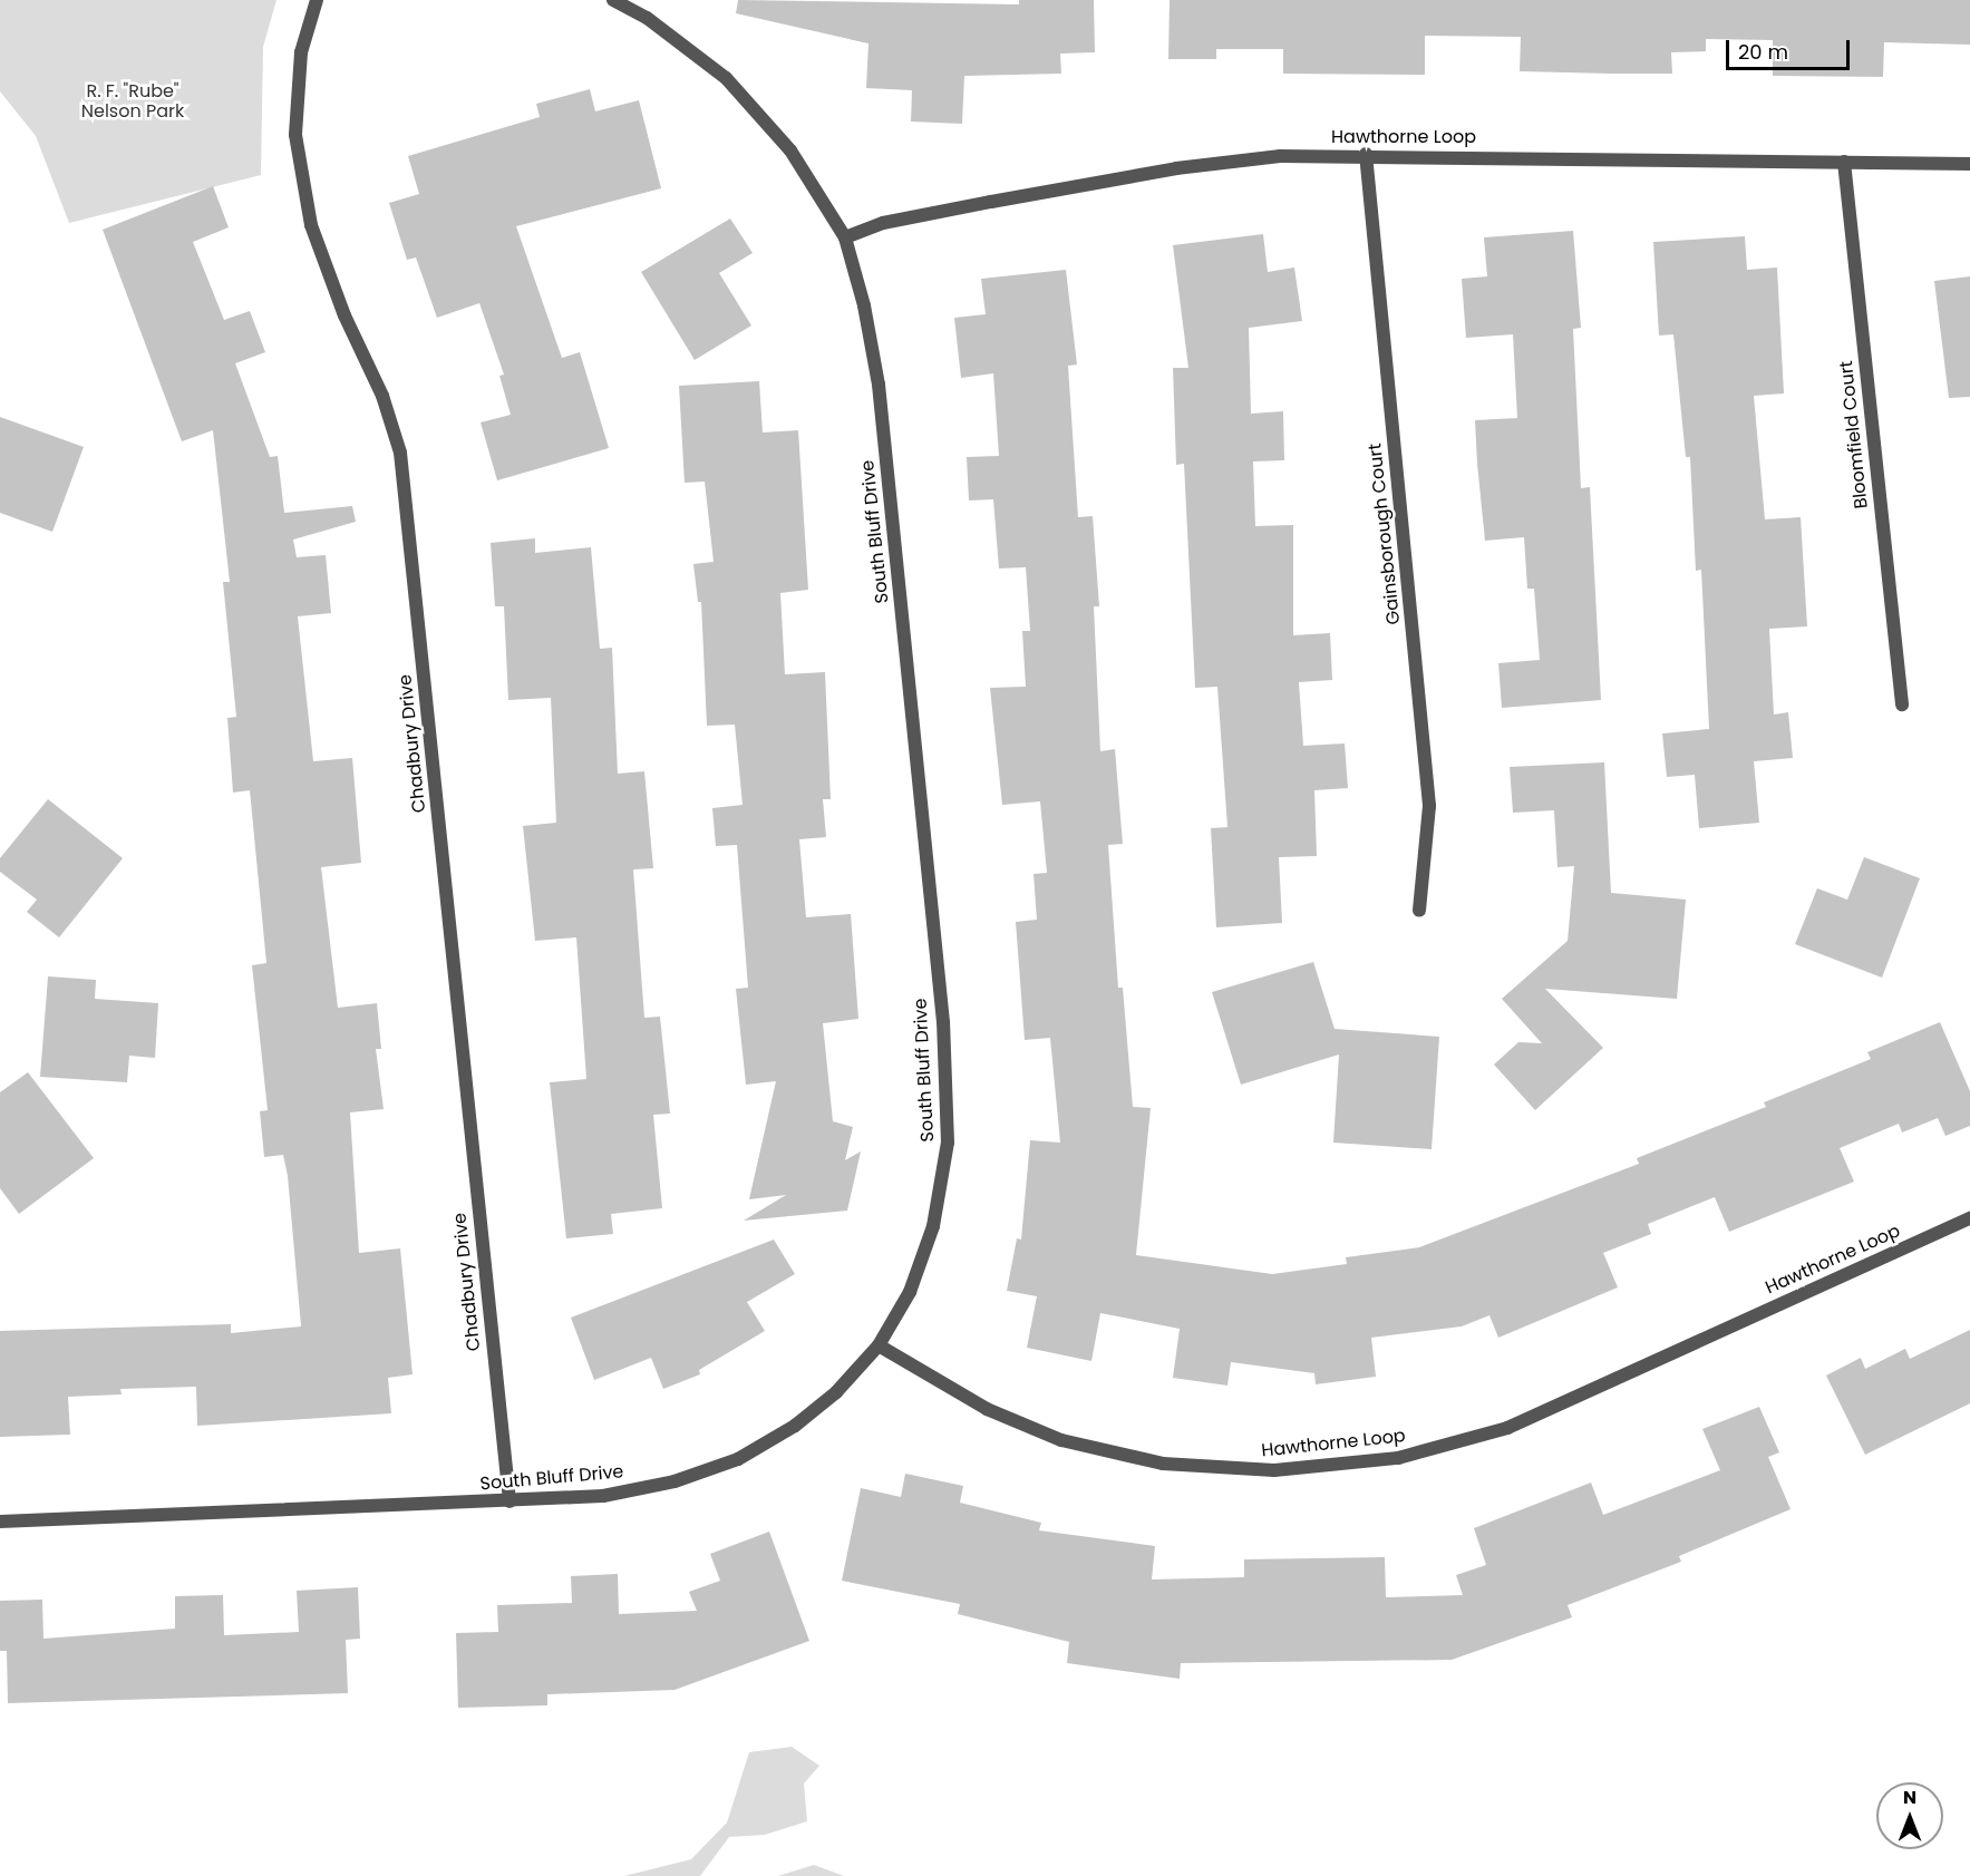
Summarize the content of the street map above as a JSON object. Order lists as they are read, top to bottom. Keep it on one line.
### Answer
{"streets":{"street":["Hawthorne Loop","Bloomfield Court","South Bluff Drive","Gainsborough Court","Chadbury Drive"]},"crossings":[["Hawthorne Loop","Bloomfield Court"],["Hawthorne Loop","South Bluff Drive"],["Hawthorne Loop","Gainsborough Court"],["South Bluff Drive","Chadbury Drive"]],"parks":["R. F. \"Rube\" Nelson Park"],"scale_bar":"20 m","north":"top"}
